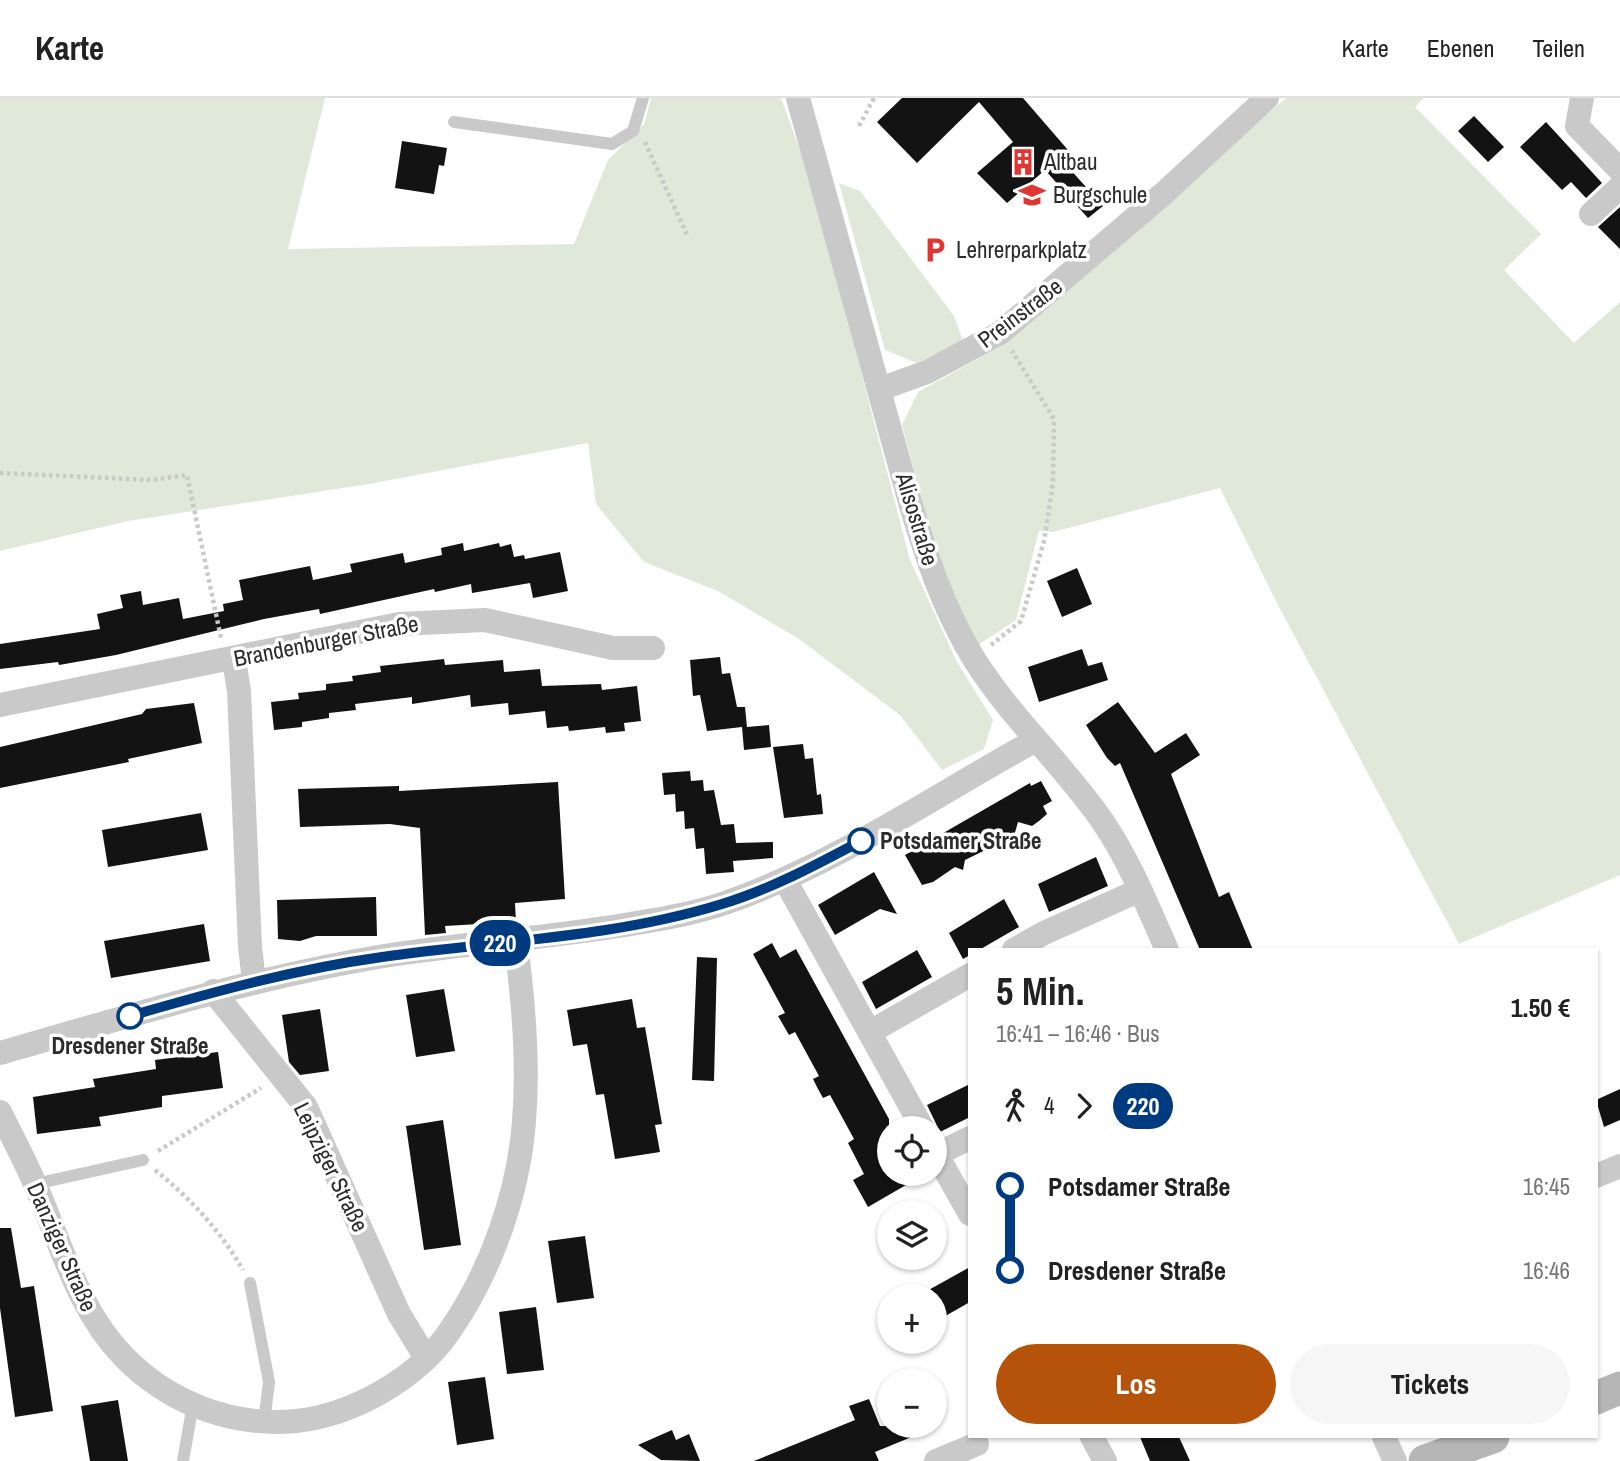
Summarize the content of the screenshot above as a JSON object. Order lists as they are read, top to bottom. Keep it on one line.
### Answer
{"streets":{"street":["Preinstraße","Alisostraße","Brandenburger Straße","Leipziger Straße","Danziger Straße"]},"crossings":[["Preinstraße","Alisostraße"],["Leipziger Straße","Danziger Straße"]],"places":{"building":["Altbau"],"school or university":["Burgschule"],"parking":["Lehrerparkplatz"],"other":["Potsdamer Straße","Dresdener Straße"]},"lines":["bus line 220"],"page":{"header":"Karte","nav":["Karte","Ebenen","Teilen"],"on_map":"220","heading":["5 Min.","16:41 – 16:46 · Bus","1.50 €"],"legs":["4","220"],"map_buttons":["+","−"],"list":[{"name":"Potsdamer Straße","value":"16:45"},{"name":"Dresdener Straße","value":"16:46"}],"buttons":["Los","Tickets"]}}
